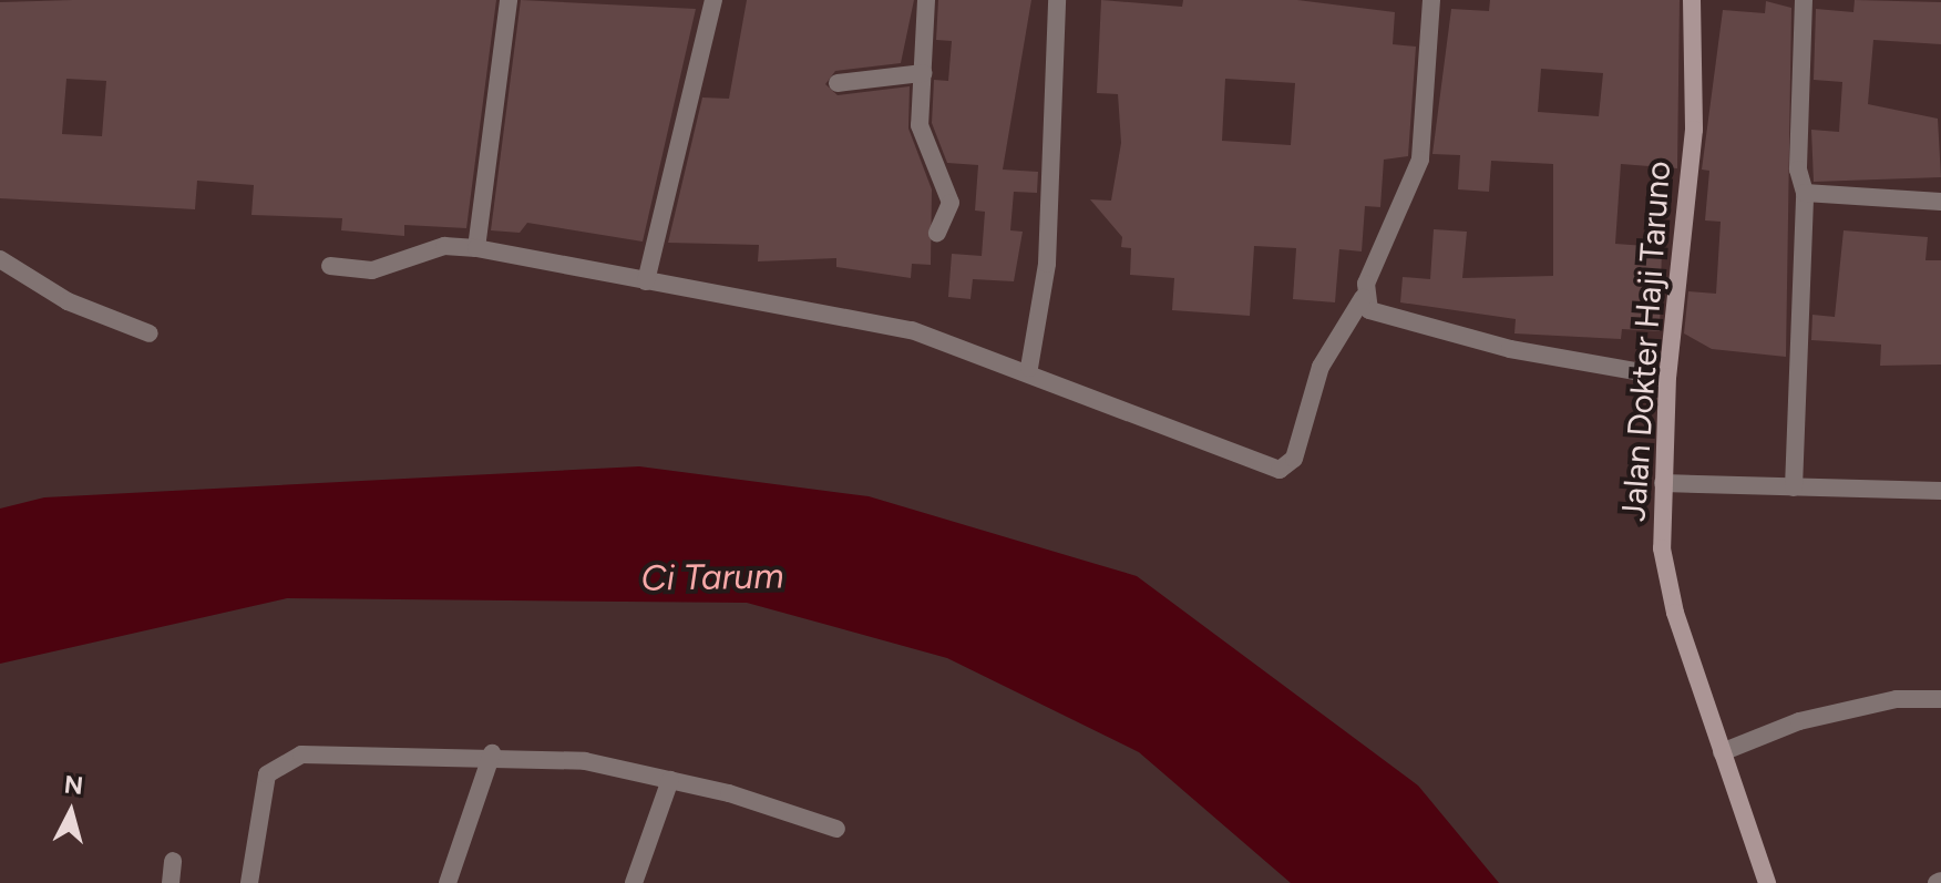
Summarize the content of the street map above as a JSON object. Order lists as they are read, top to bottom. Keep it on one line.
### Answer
{"streets":{"street":["Jalan Dokter Haji Taruno"]},"water":["Ci Tarum"],"north":"top"}
